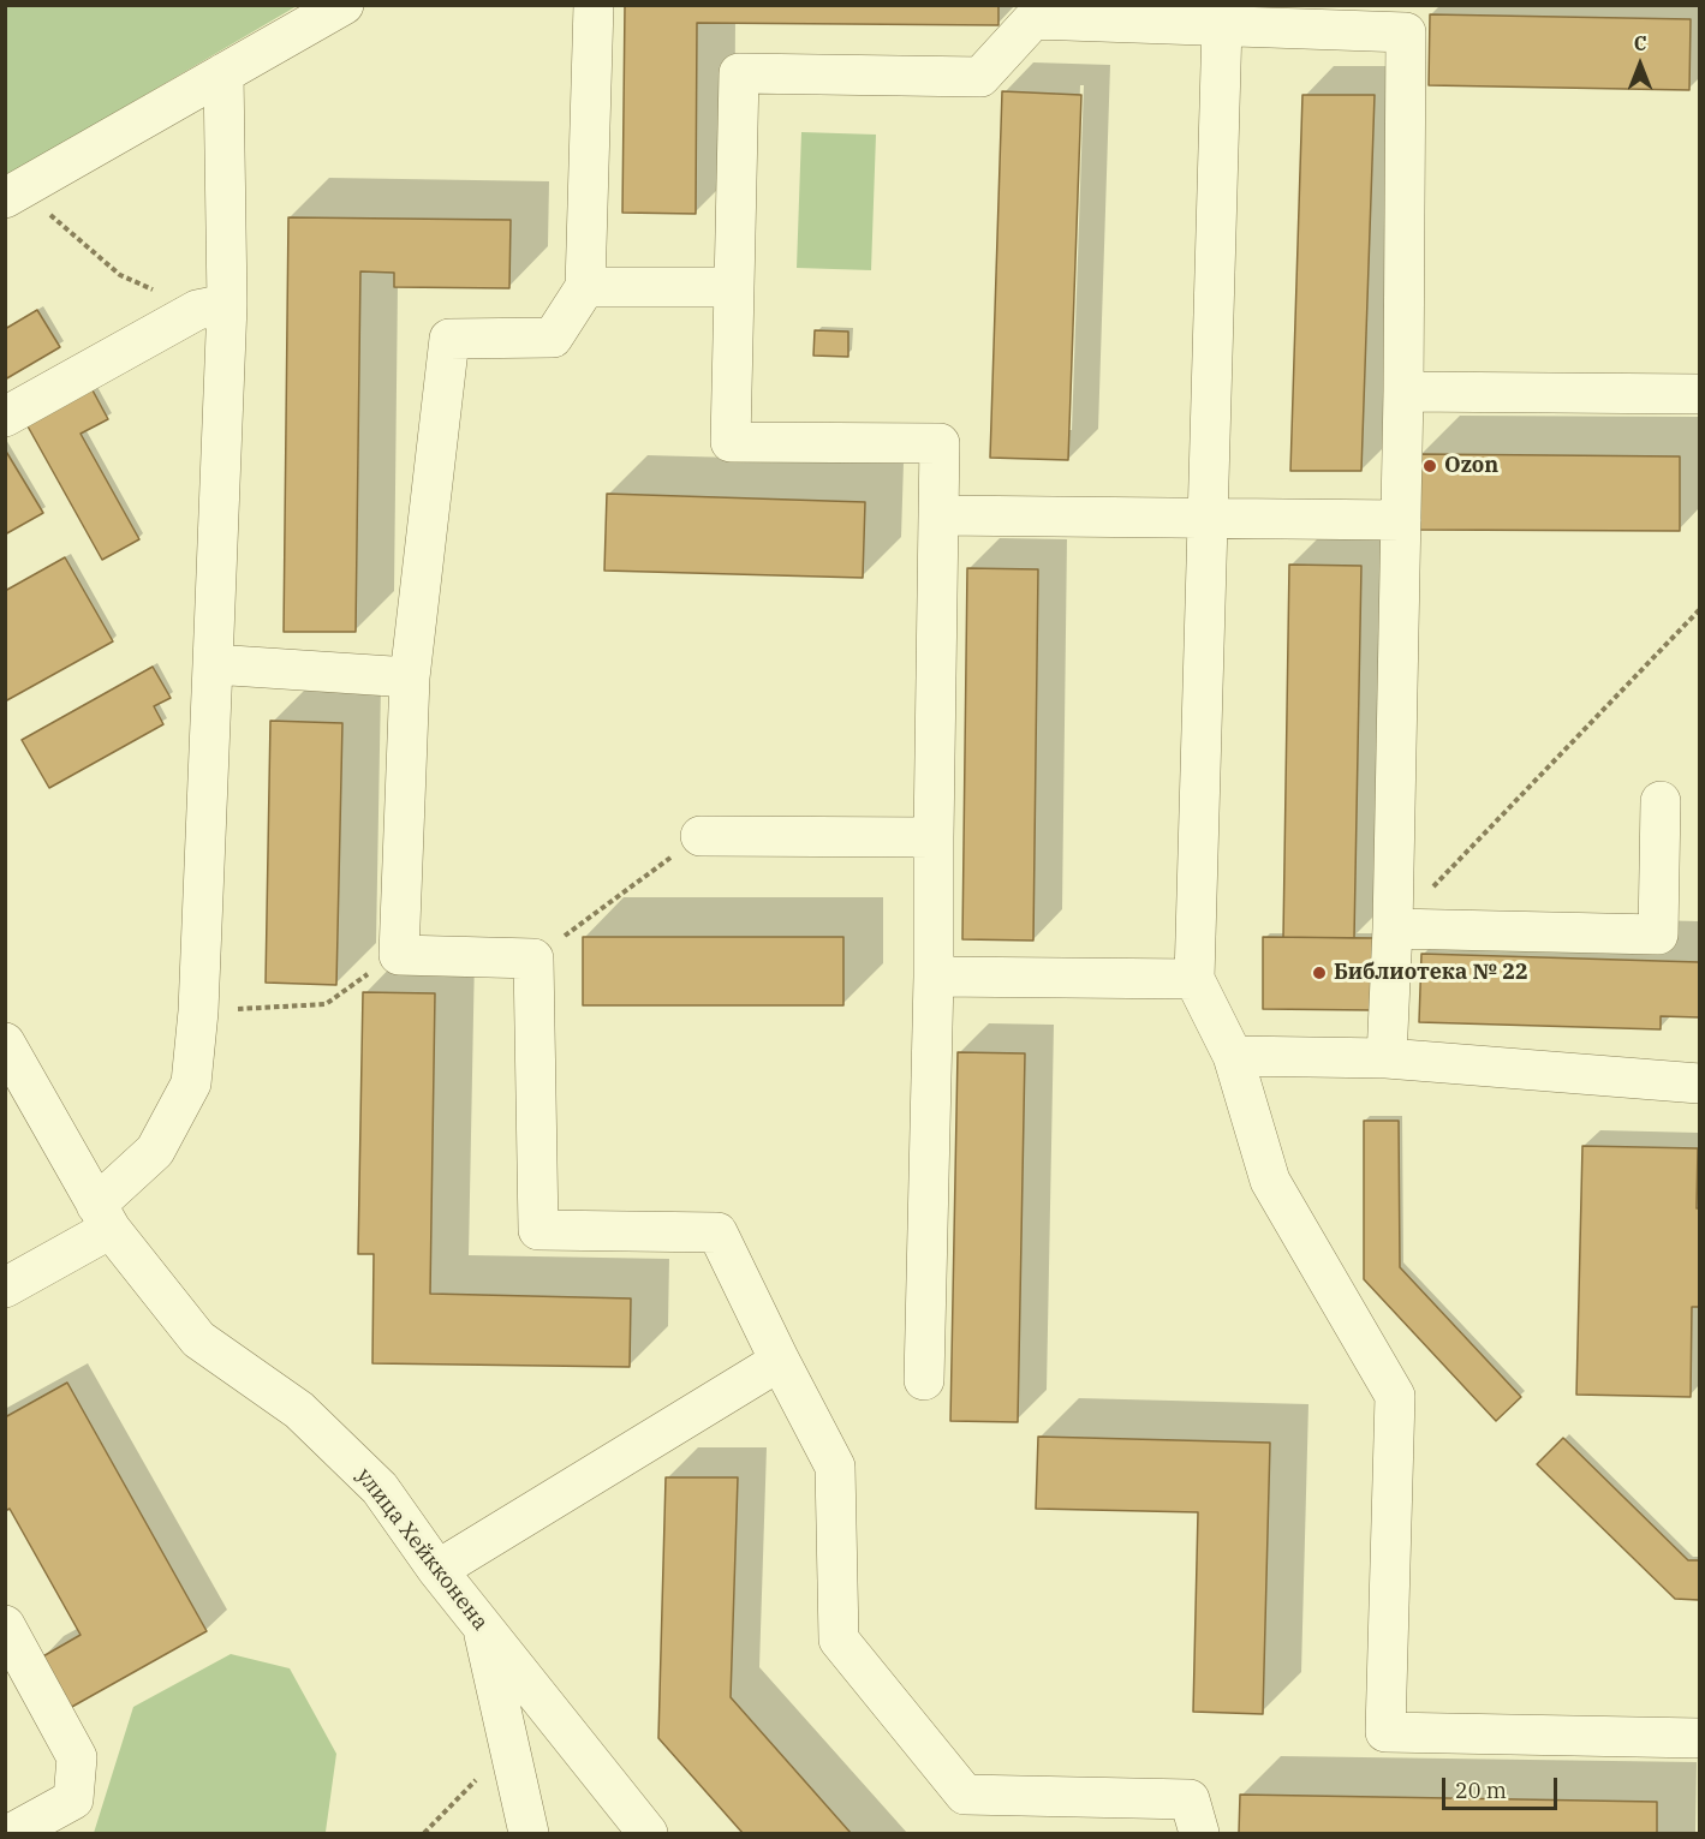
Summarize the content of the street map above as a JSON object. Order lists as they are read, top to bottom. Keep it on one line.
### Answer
{"streets":{"street":["улица Хейкконена"]},"places":["Ozon","Библиотека № 22"],"scale_bar":"20 m","north":"top"}
